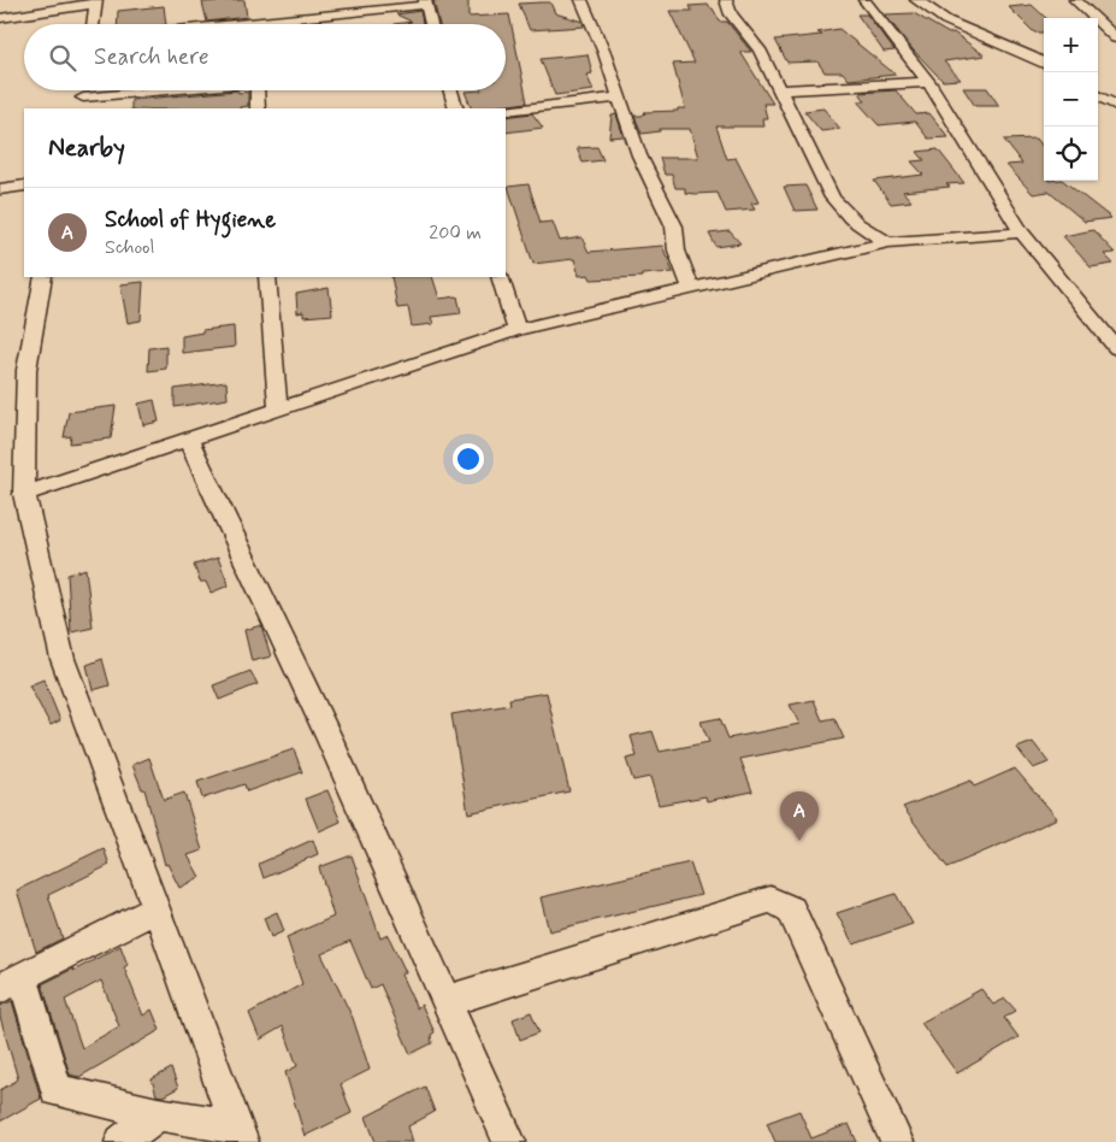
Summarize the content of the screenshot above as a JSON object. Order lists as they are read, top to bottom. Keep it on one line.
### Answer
{"page":{"map_buttons":["+","−"],"search":"Search here","heading":"Nearby","list":[{"mark":"A","name":"School of Hygiene","note":"School","value":"200 m"}],"pins":"A"}}
